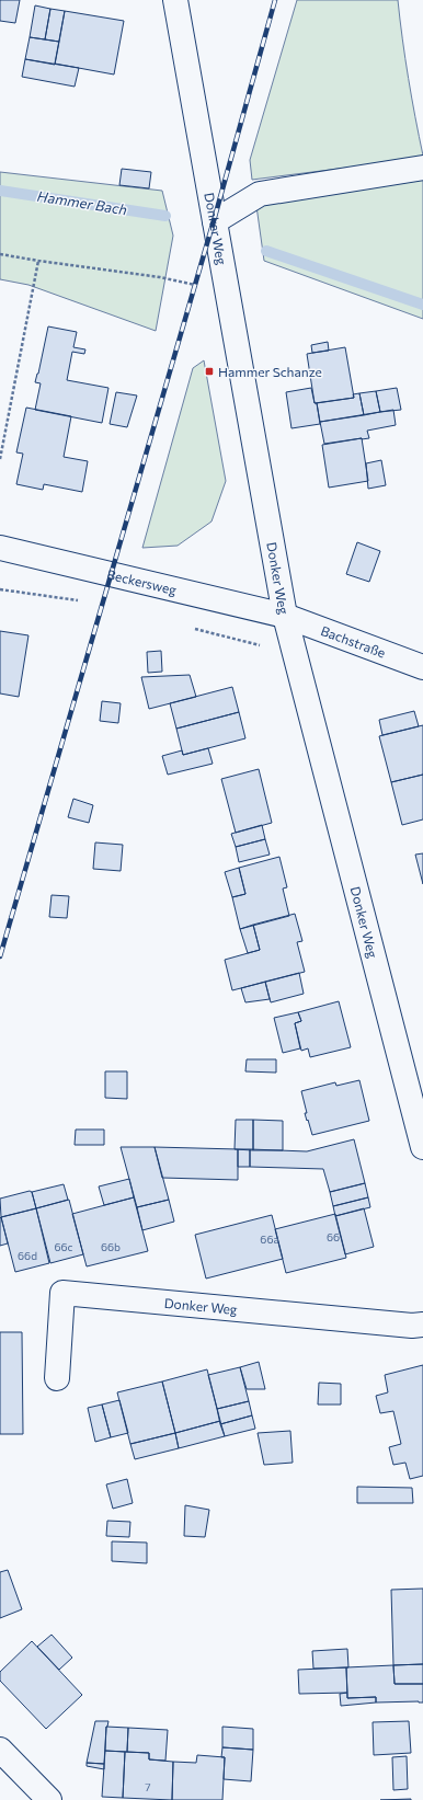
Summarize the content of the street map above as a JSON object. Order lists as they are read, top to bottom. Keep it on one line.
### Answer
{"streets":{"street":["Donker Weg","Beckersweg","Bachstraße"]},"crossings":[["Donker Weg","Beckersweg"],["Donker Weg","Bachstraße"],["Beckersweg","Bachstraße"]],"water":["Hammer Bach"],"places":{"transit":["Hammer Schanze"]},"house_numbers":["66","66a","66c","66b","66d","7"]}
